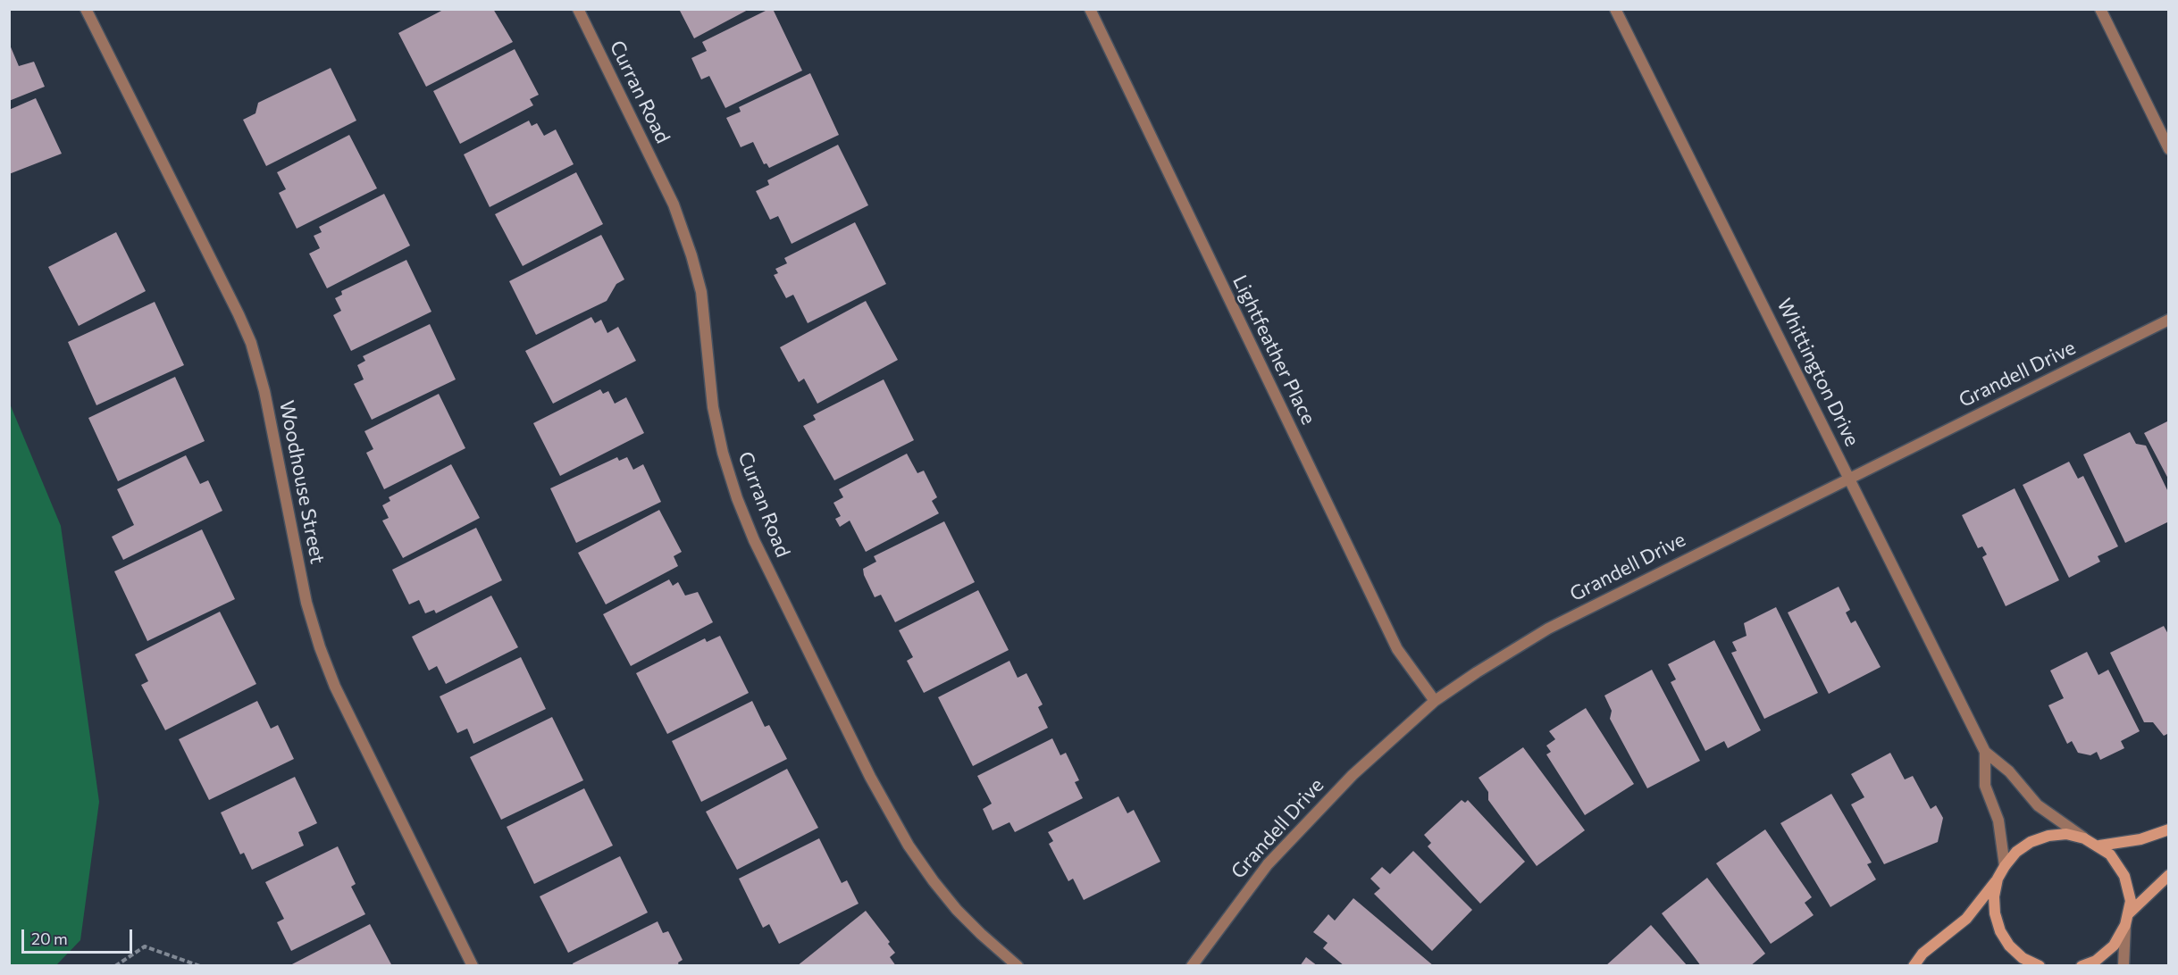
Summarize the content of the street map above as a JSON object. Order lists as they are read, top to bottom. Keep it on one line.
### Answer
{"streets":{"street":["Curran Road","Lightfeather Place","Whittington Drive","Grandell Drive","Woodhouse Street"]},"crossings":[["Lightfeather Place","Grandell Drive"],["Whittington Drive","Grandell Drive"]],"scale_bar":"20 m"}
